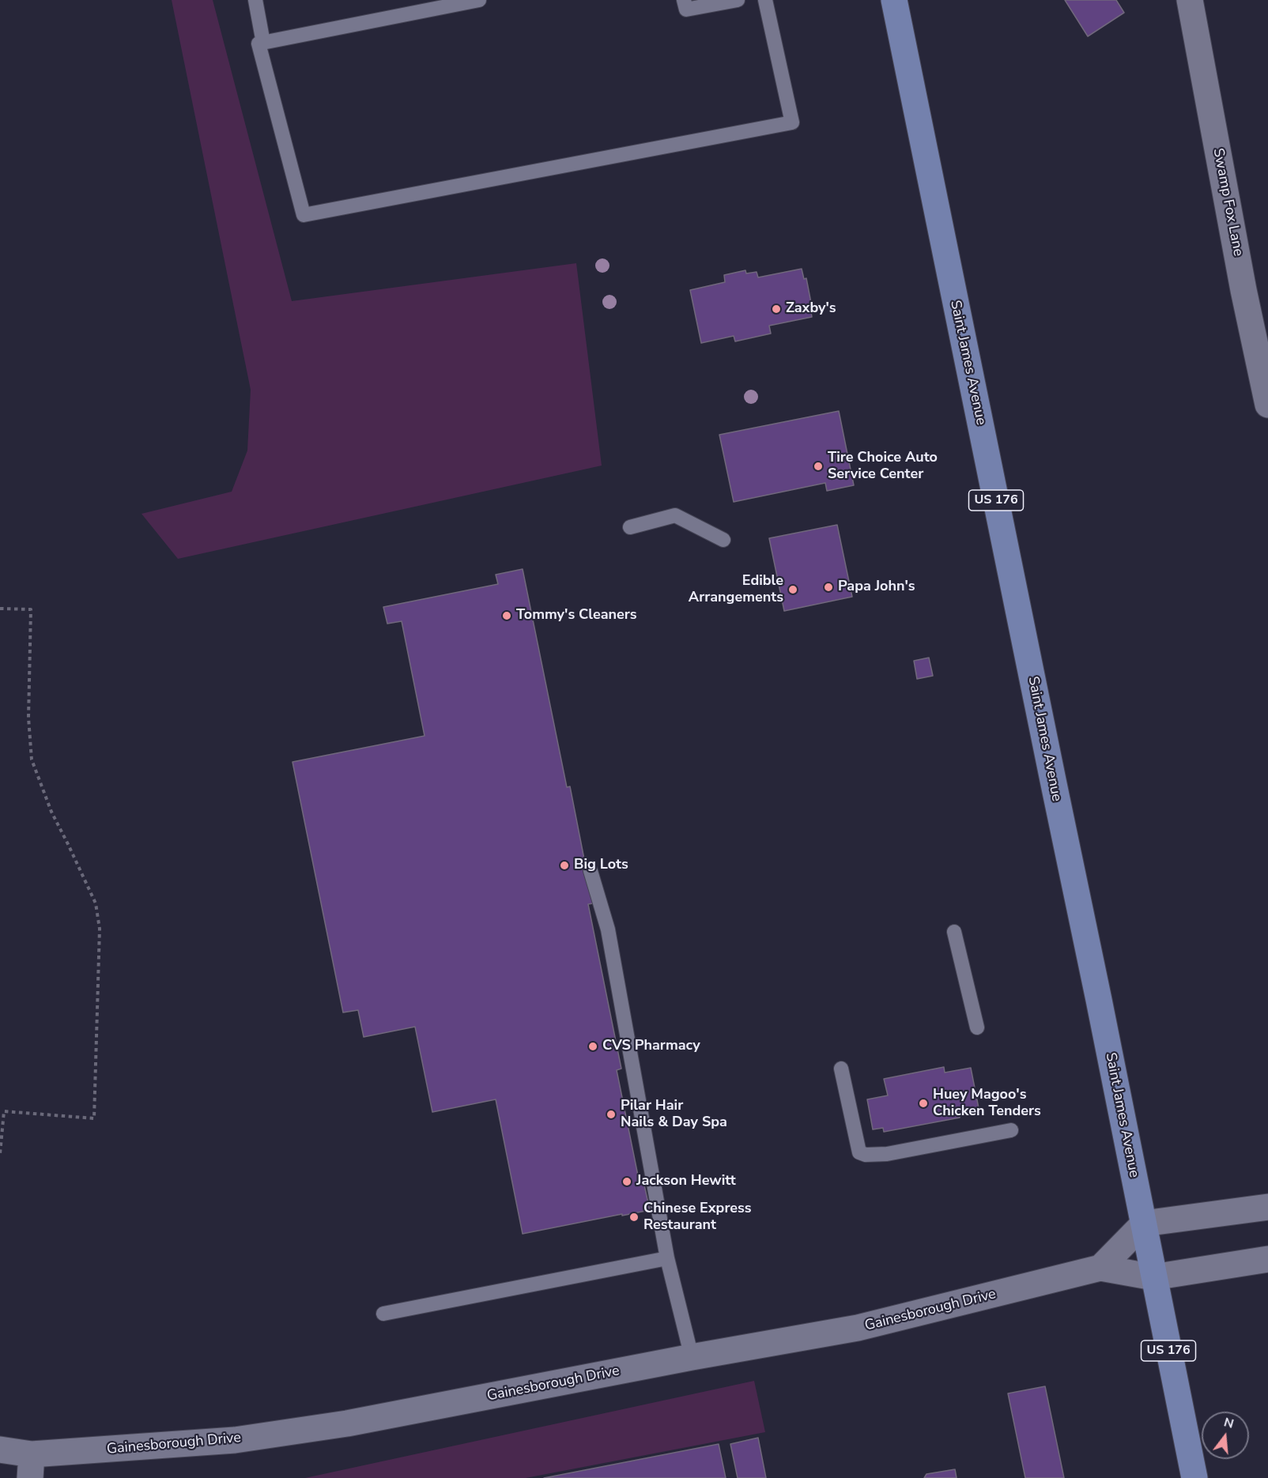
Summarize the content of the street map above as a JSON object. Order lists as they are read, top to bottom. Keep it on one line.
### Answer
{"streets":{"main road":["Saint James Avenue","US 176"],"street":["Swamp Fox Lane","Gainesborough Drive"]},"crossings":[["Saint James Avenue","Gainesborough Drive"]],"places":["Zaxby's","Tire Choice Auto Service Center","Papa John's","Edible Arrangements","Tommy's Cleaners","Big Lots","CVS Pharmacy","Huey Magoo's Chicken Tenders","Pilar Hair Nails & Day Spa","Jackson Hewitt","Chinese Express Restaurant"],"north":"top"}
